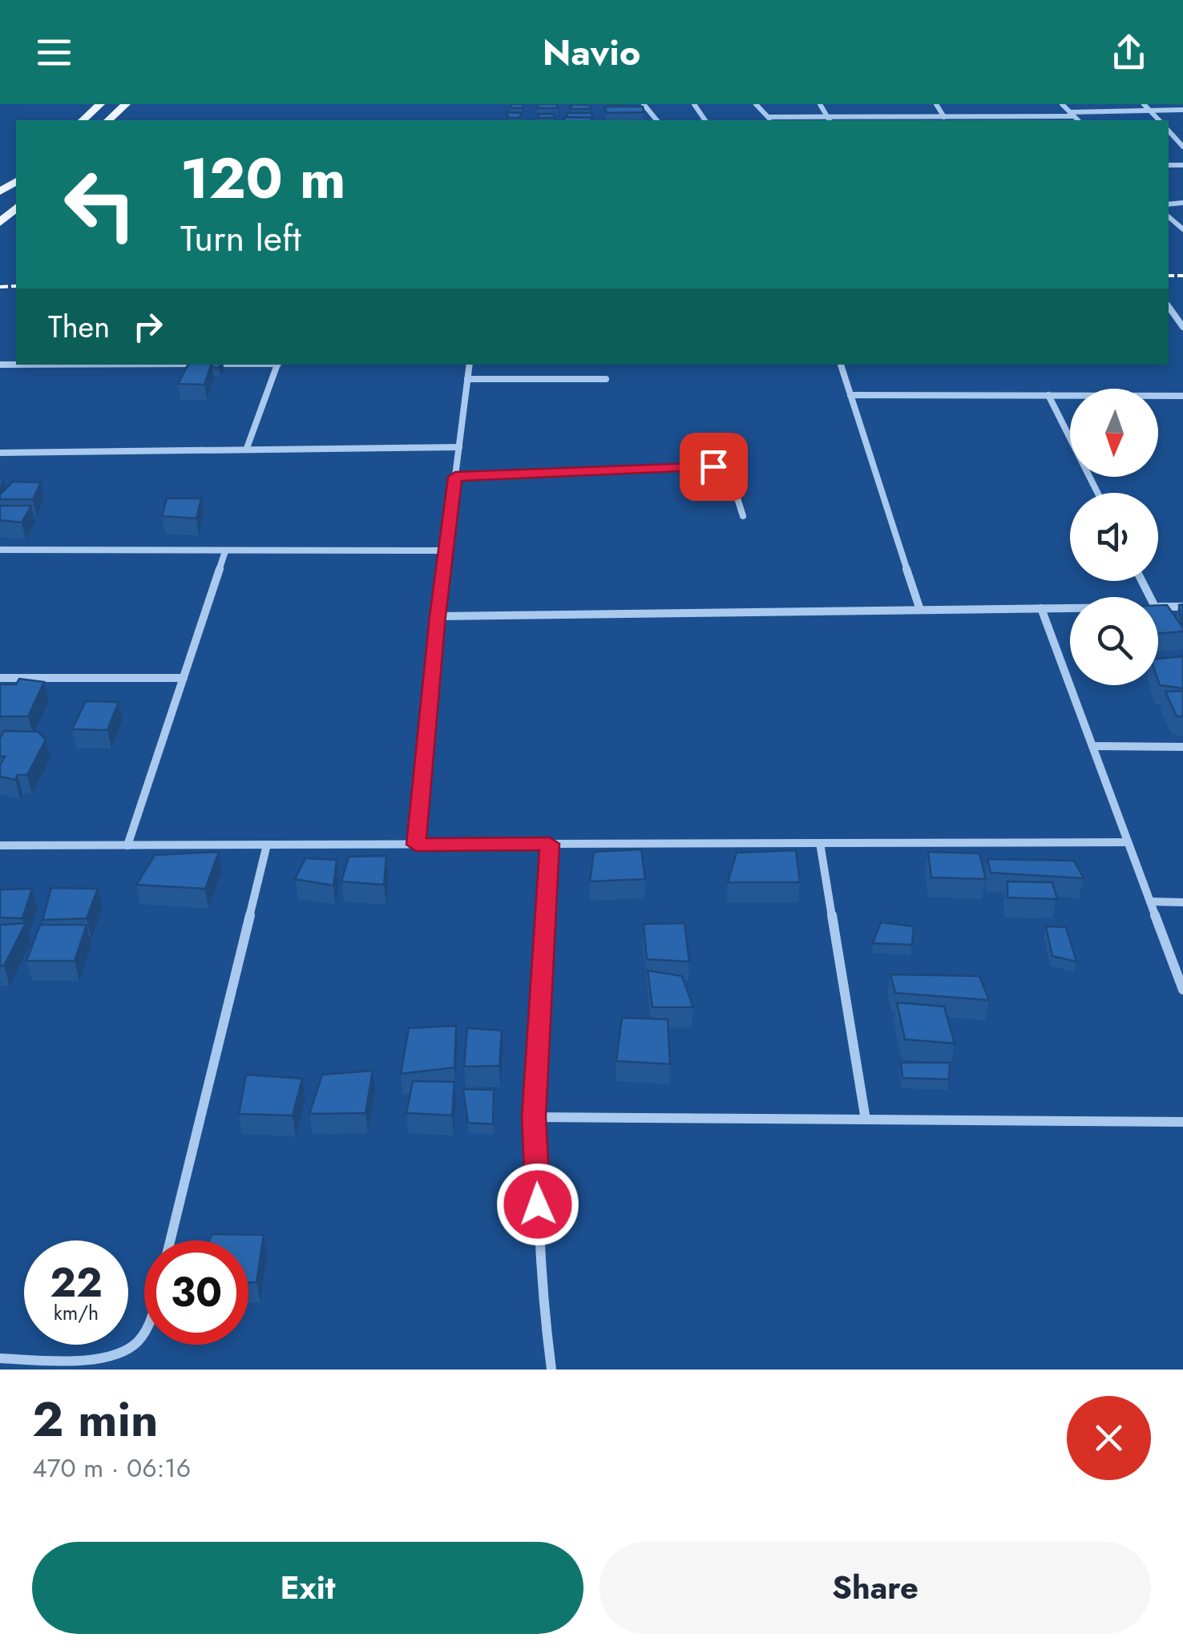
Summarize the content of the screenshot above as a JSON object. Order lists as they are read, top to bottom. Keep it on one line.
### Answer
{"north":"bottom","page":{"header":"Navio","turn":["120 m","Turn left"],"then":"Then","speed":"22 km/h","limit":"30","heading":["2 min","470 m · 06:16"],"buttons":["Exit","Share"]}}
